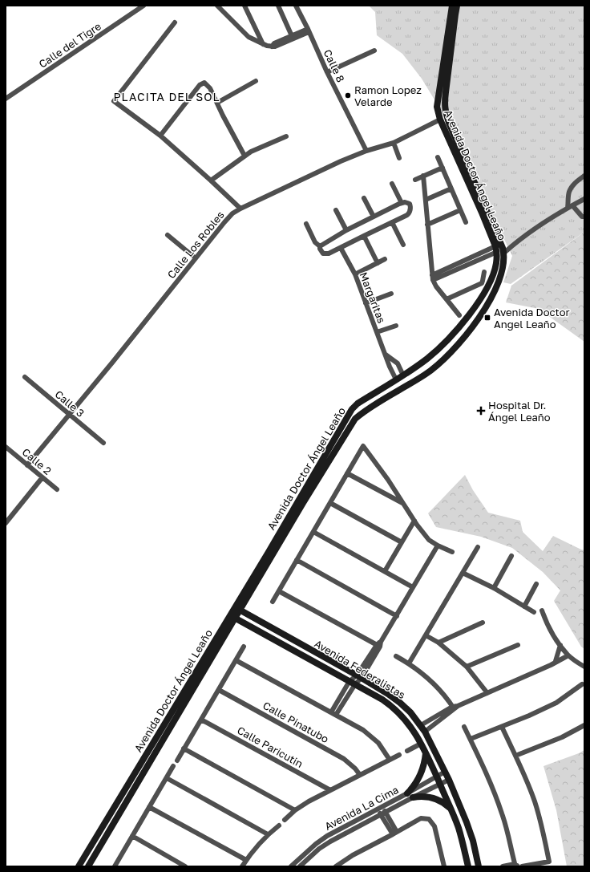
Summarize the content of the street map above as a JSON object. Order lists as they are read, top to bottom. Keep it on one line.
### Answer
{"streets":{"street":["Calle del Tigre","Calle 8","Avenida Doctor Ángel Leaño","Calle Los Robles","Margaritas","Calle 3","Calle 2","Avenida Federalistas","Calle Pinatubo","Calle Paricutin","Avenida La Cima"]},"crossings":[["Calle 8","Calle Los Robles"],["Avenida Doctor Ángel Leaño","Calle Los Robles"],["Avenida Doctor Ángel Leaño","Margaritas"],["Avenida Doctor Ángel Leaño","Avenida Federalistas"],["Calle Los Robles","Calle 3"],["Calle Los Robles","Calle 2"],["Avenida Federalistas","Avenida La Cima"]],"districts":["PLACITA DEL SOL"],"places":{"other":["Ramon Lopez Velarde"],"transit":["Avenida Doctor Angel Leaño"],"health":["Hospital Dr. Ángel Leaño"]}}
